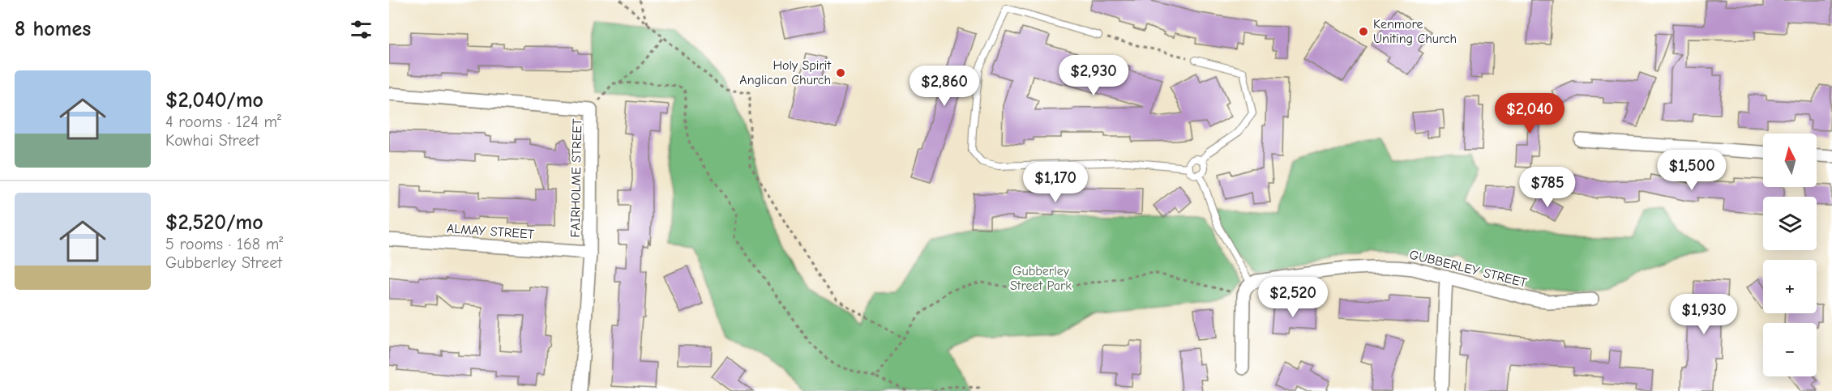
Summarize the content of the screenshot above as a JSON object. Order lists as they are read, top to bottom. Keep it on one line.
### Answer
{"streets":{"street":["FAIRHOLME STREET","ALMAY STREET","GUBBERLEY STREET"]},"crossings":[["FAIRHOLME STREET","ALMAY STREET"]],"parks":["Gubberley Street Park"],"places":["Kenmore Uniting Church","Holy Spirit Anglican Church"],"north":"top","page":{"heading":"8 homes","price":["$2,930","$2,860","$2,040","$1,500","$1,170","$785","$2,520","$1,930"],"list":[{"name":"$2,040/mo","note":"4 rooms · 124 m² · Kowhai Street"},{"name":"$2,520/mo","note":"5 rooms · 168 m² · Gubberley Street"}],"map_buttons":["+","−"]}}
